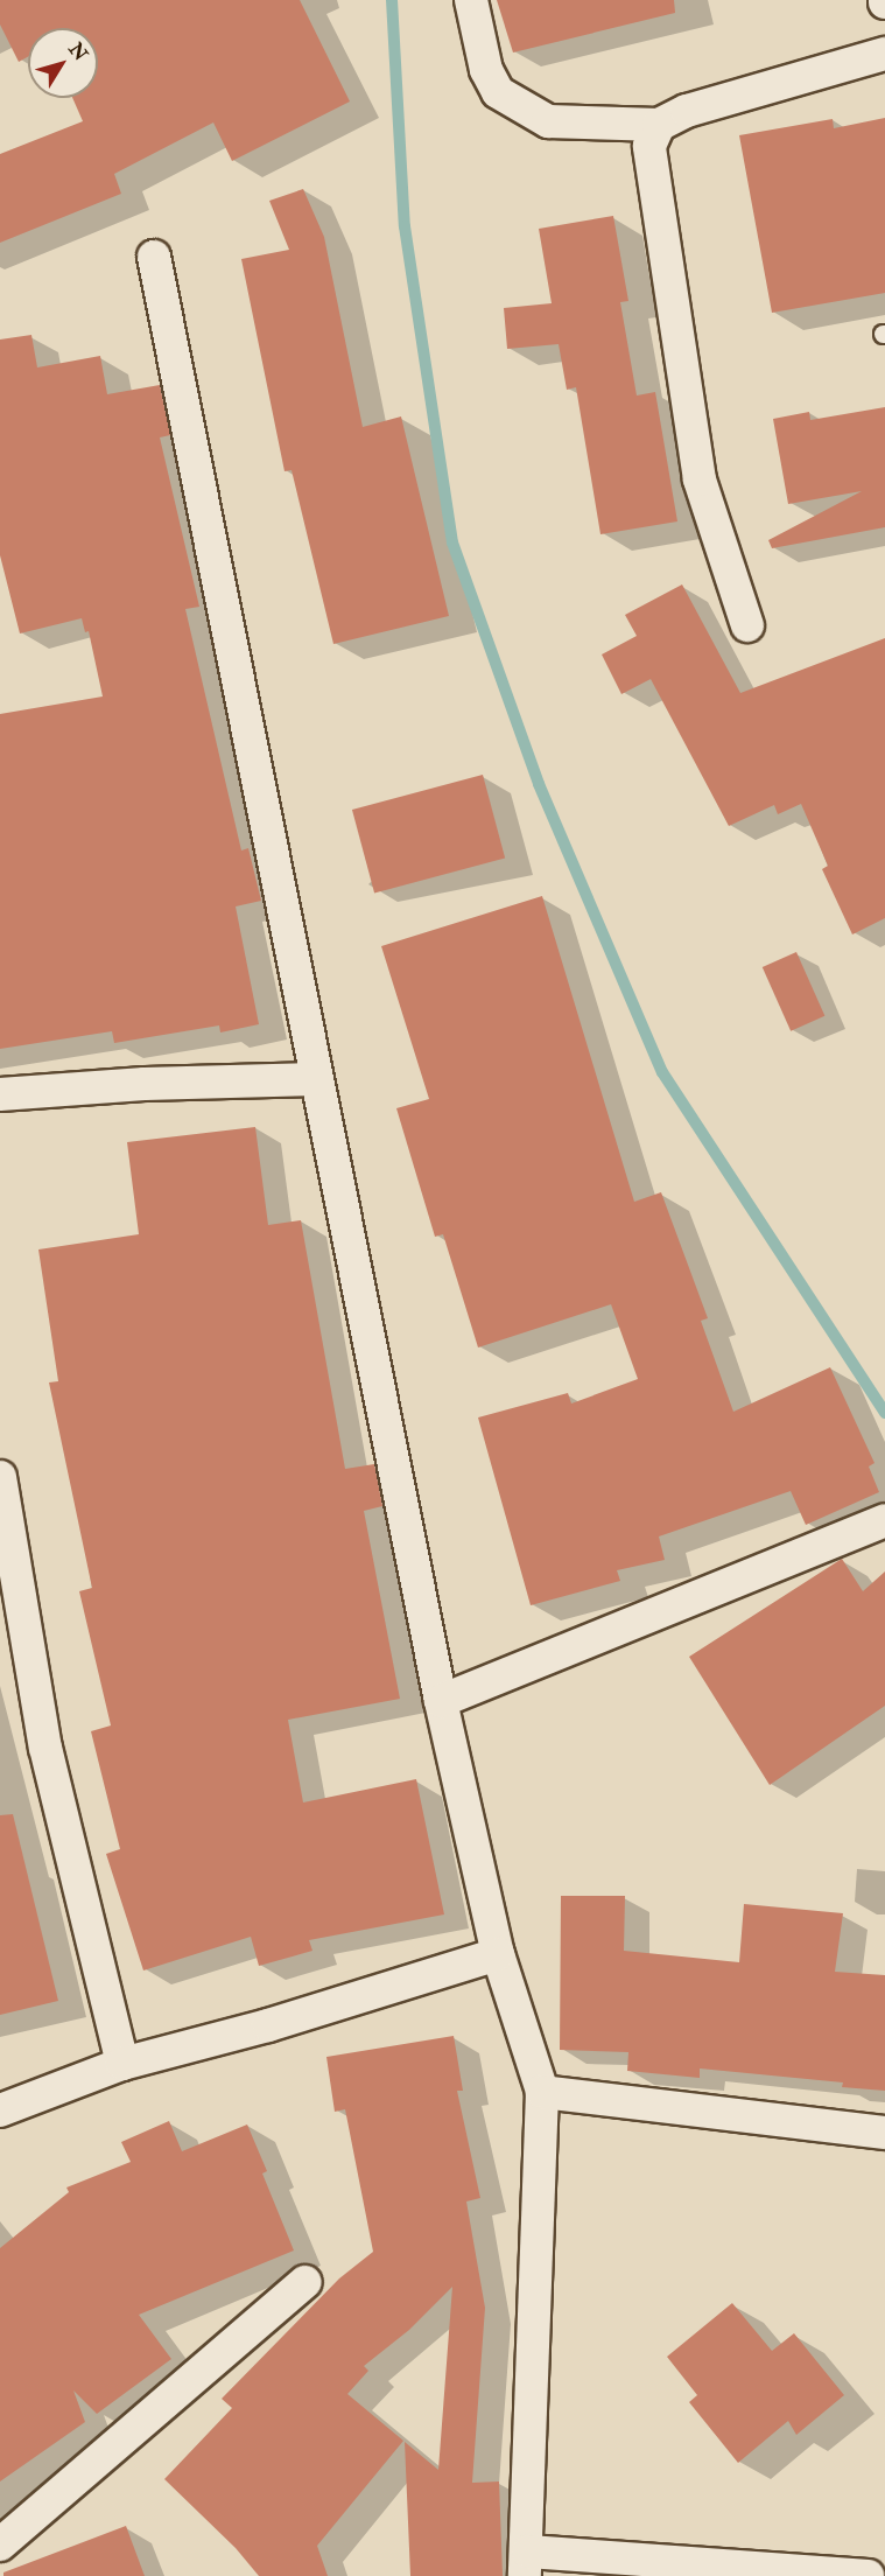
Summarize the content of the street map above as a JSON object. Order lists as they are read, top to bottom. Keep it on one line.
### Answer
{"north":"top right"}
